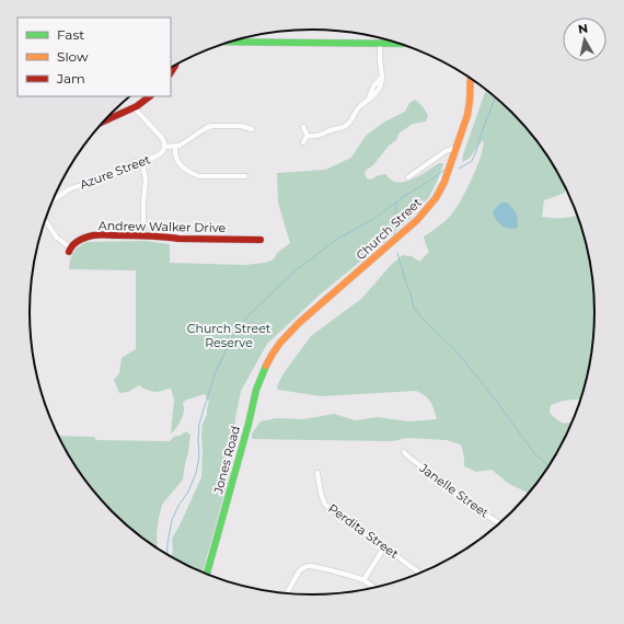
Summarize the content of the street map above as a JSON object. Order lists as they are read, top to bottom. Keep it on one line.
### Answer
{"streets":{"street":["Azure Street","Andrew Walker Drive","Church Street","Jones Road","Janelle Street","Perdita Street"]},"crossings":[["Church Street","Jones Road"]],"parks":["Church Street Reserve"],"legend":["Fast","Slow","Jam"],"north":"top"}
